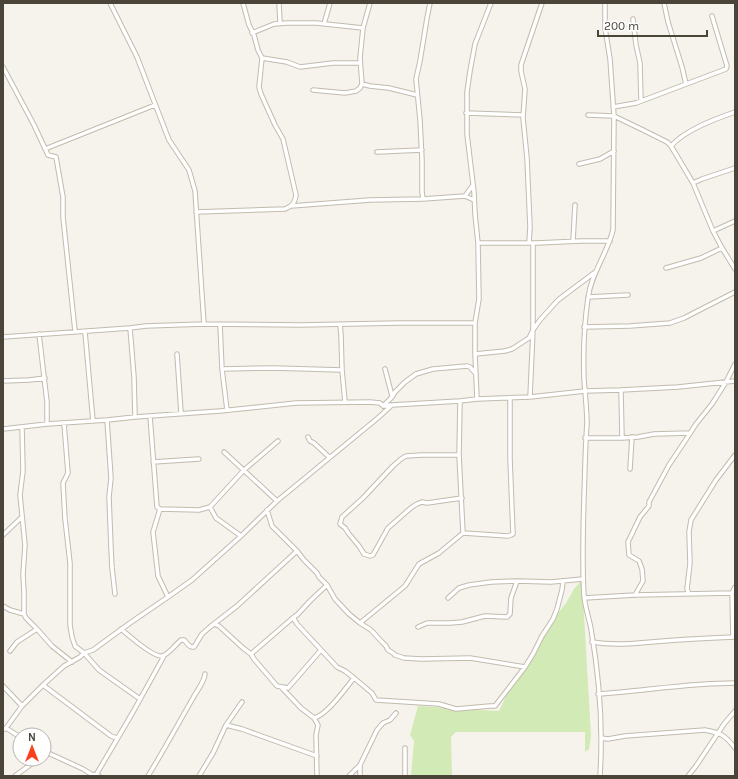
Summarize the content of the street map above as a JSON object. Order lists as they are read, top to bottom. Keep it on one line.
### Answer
{"scale_bar":"200 m","north":"top"}
